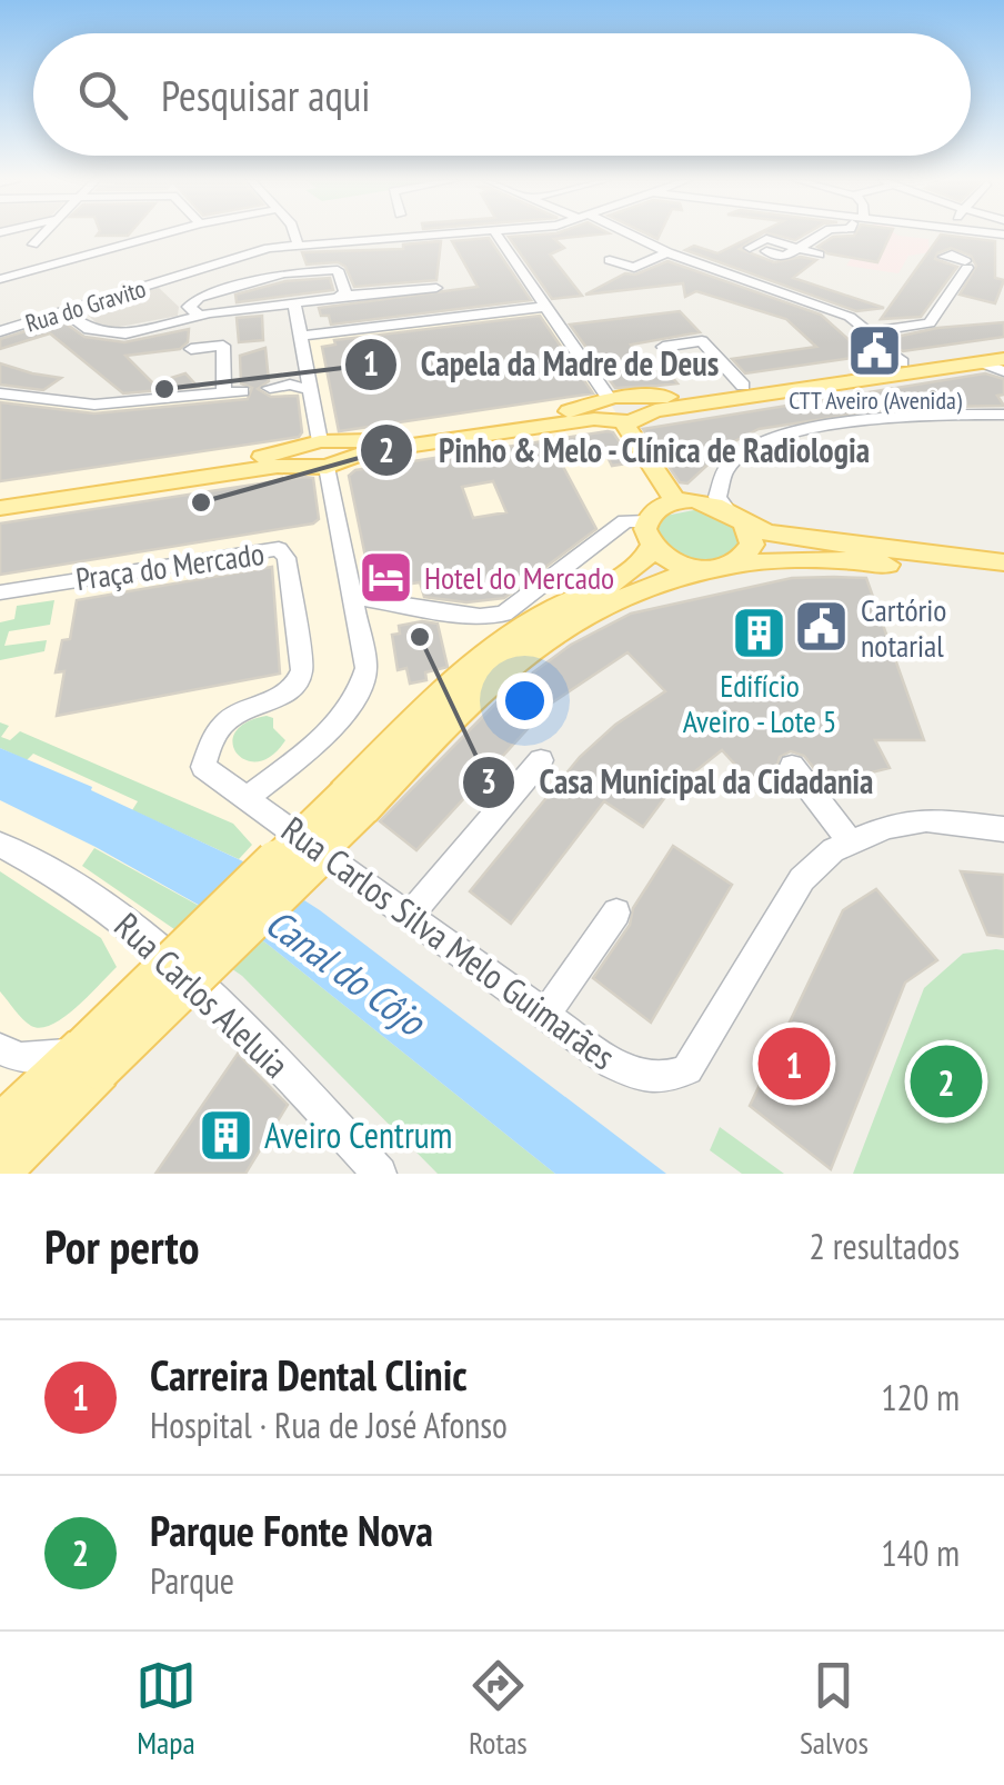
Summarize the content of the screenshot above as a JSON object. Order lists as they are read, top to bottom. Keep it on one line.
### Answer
{"streets":{"street":["Rua do Gravito","Praça do Mercado","Rua Carlos Silva Melo Guimarães","Rua Carlos Aleluia"]},"crossings":[["Praça do Mercado","Rua Carlos Silva Melo Guimarães"]],"water":["Canal do Côjo"],"places":{"public building":["CTT Aveiro (Avenida)","Cartório notarial"],"other":["Capela da Madre de Deus","Pinho & Melo - Clínica de Radiologia","Casa Municipal da Cidadania"],"hotel":["Hotel do Mercado"],"building":["Edifício Aveiro - Lote 5","Aveiro Centrum"]},"page":{"search":"Pesquisar aqui","pins":["1","2"],"heading":["Por perto","2 resultados"],"list":[{"mark":"1","name":"Carreira Dental Clinic","note":"Hospital · Rua de José Afonso","value":"120 m"},{"mark":"2","name":"Parque Fonte Nova","note":"Parque","value":"140 m"}],"nav":["Mapa","Rotas","Salvos"]}}
